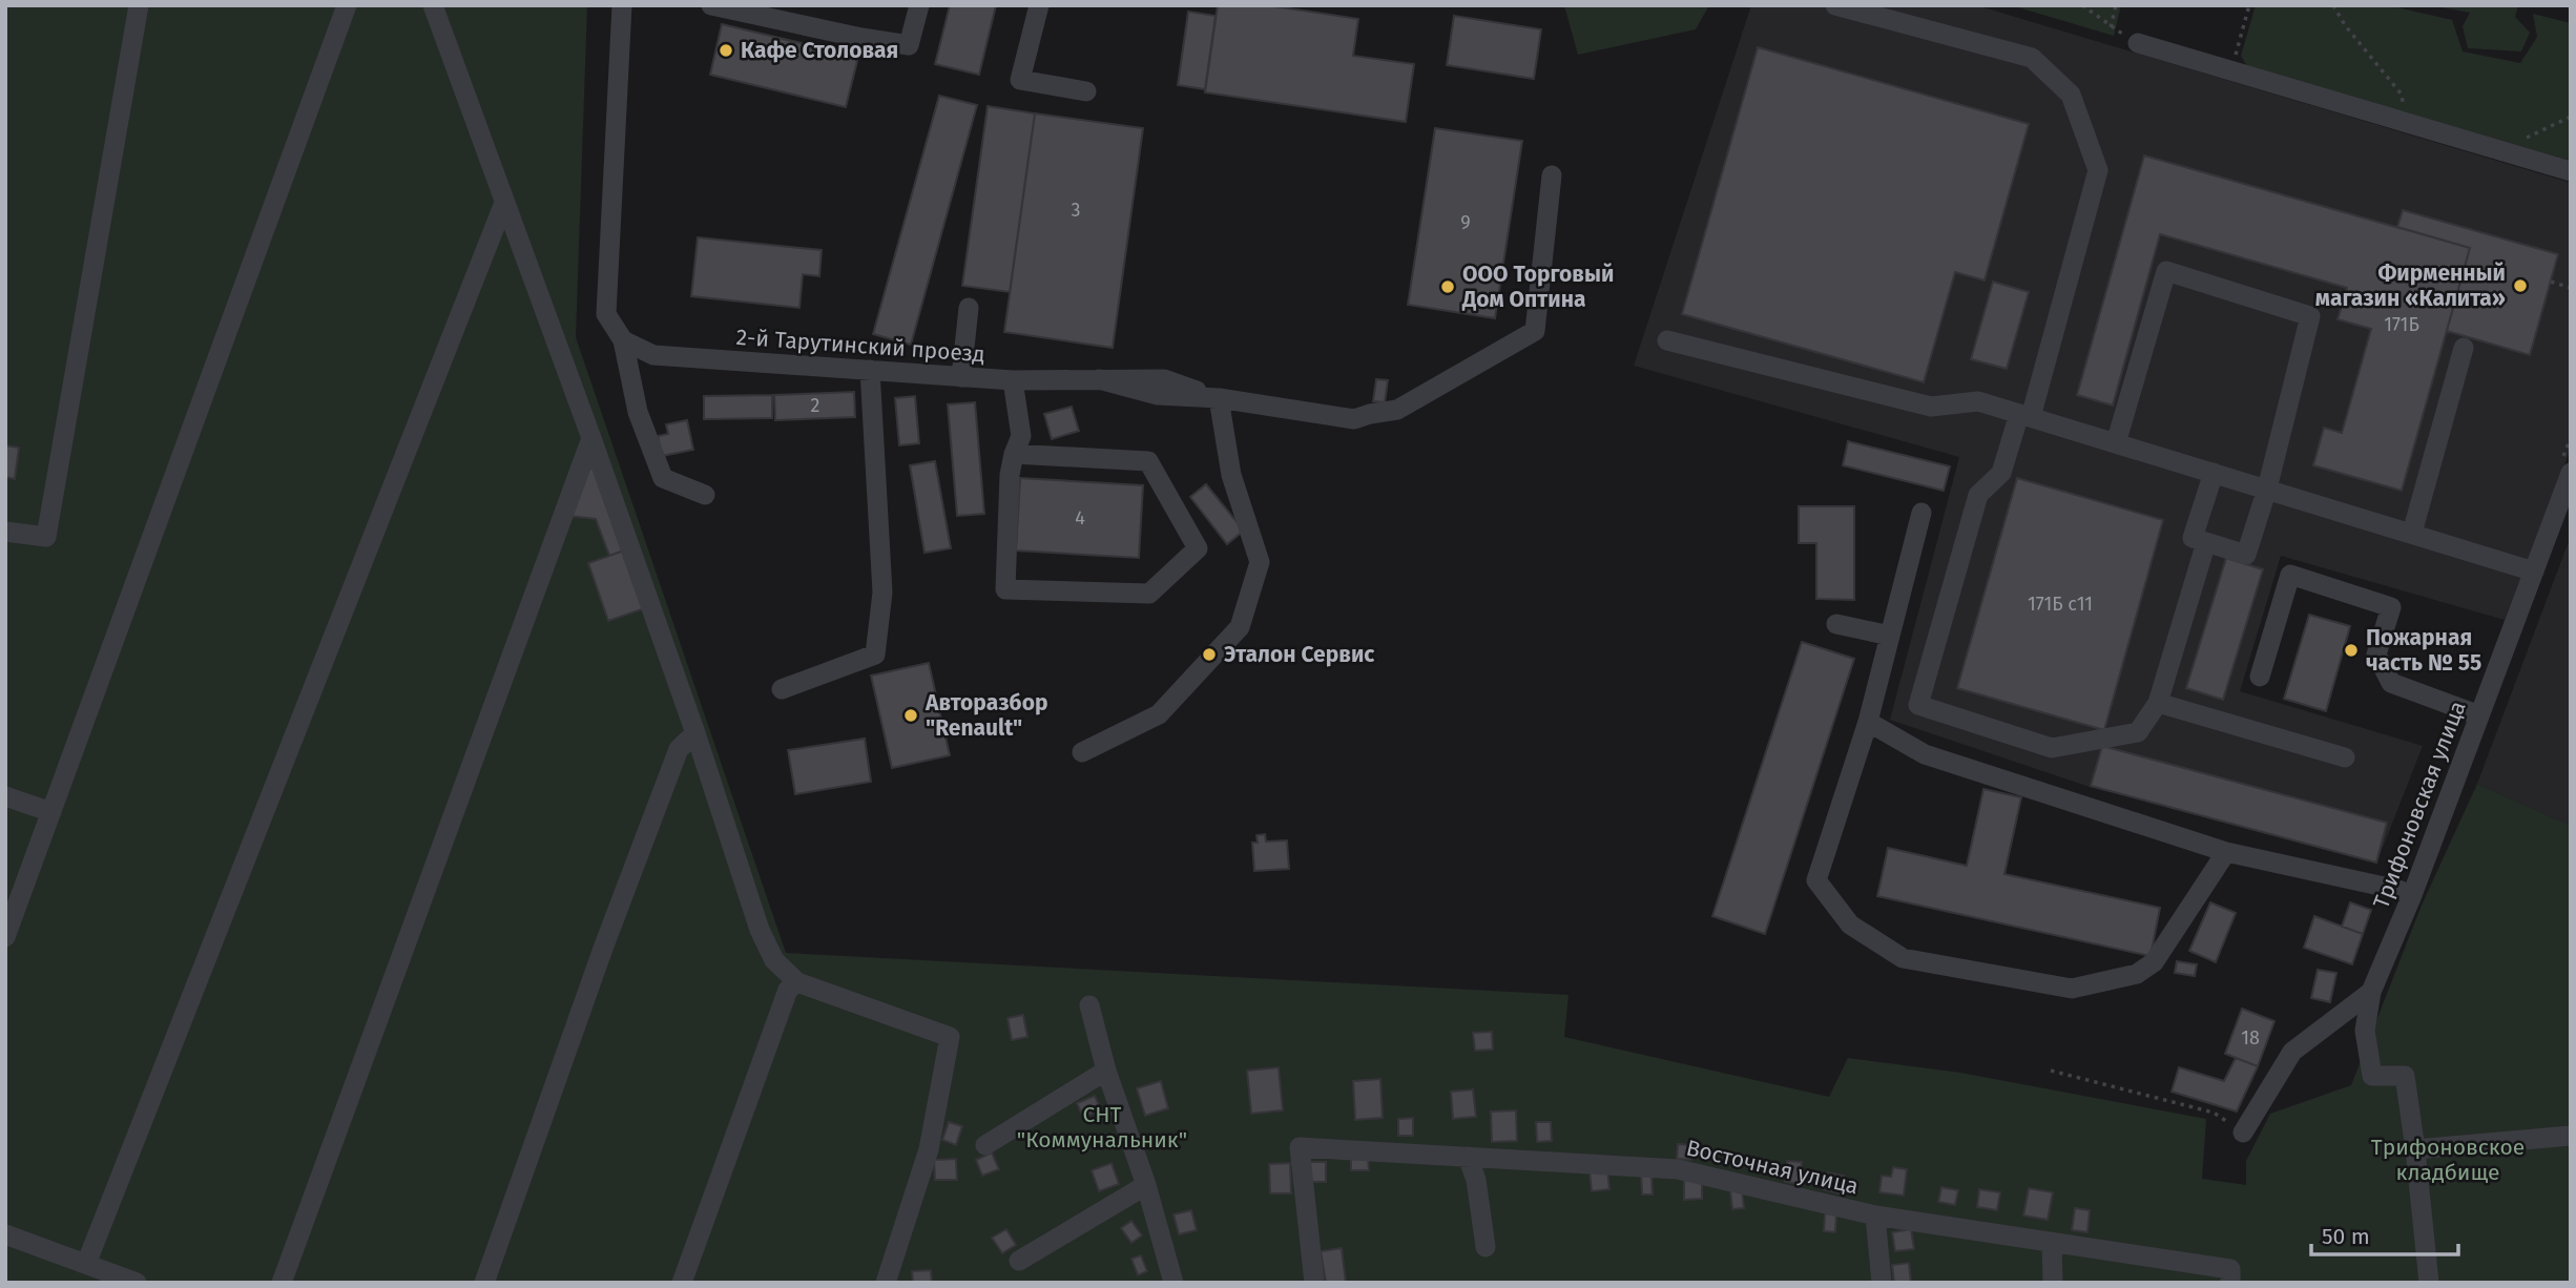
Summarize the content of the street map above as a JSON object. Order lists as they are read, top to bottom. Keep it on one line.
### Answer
{"streets":{"street":["2-й Тарутинский проезд","Трифоновская улица","Восточная улица"]},"parks":["СНТ \"Коммунальник\"","Трифоновское кладбище"],"places":["Кафе Столовая","Фирменный магазин «Калита»","ООО Торговый Дом Оптина","Пожарная часть № 55","Эталон Сервис","Авторазбор \"Renault\""],"house_numbers":["3","9","171Б","2","4","171Б с11","18"],"scale_bar":"50 m"}
